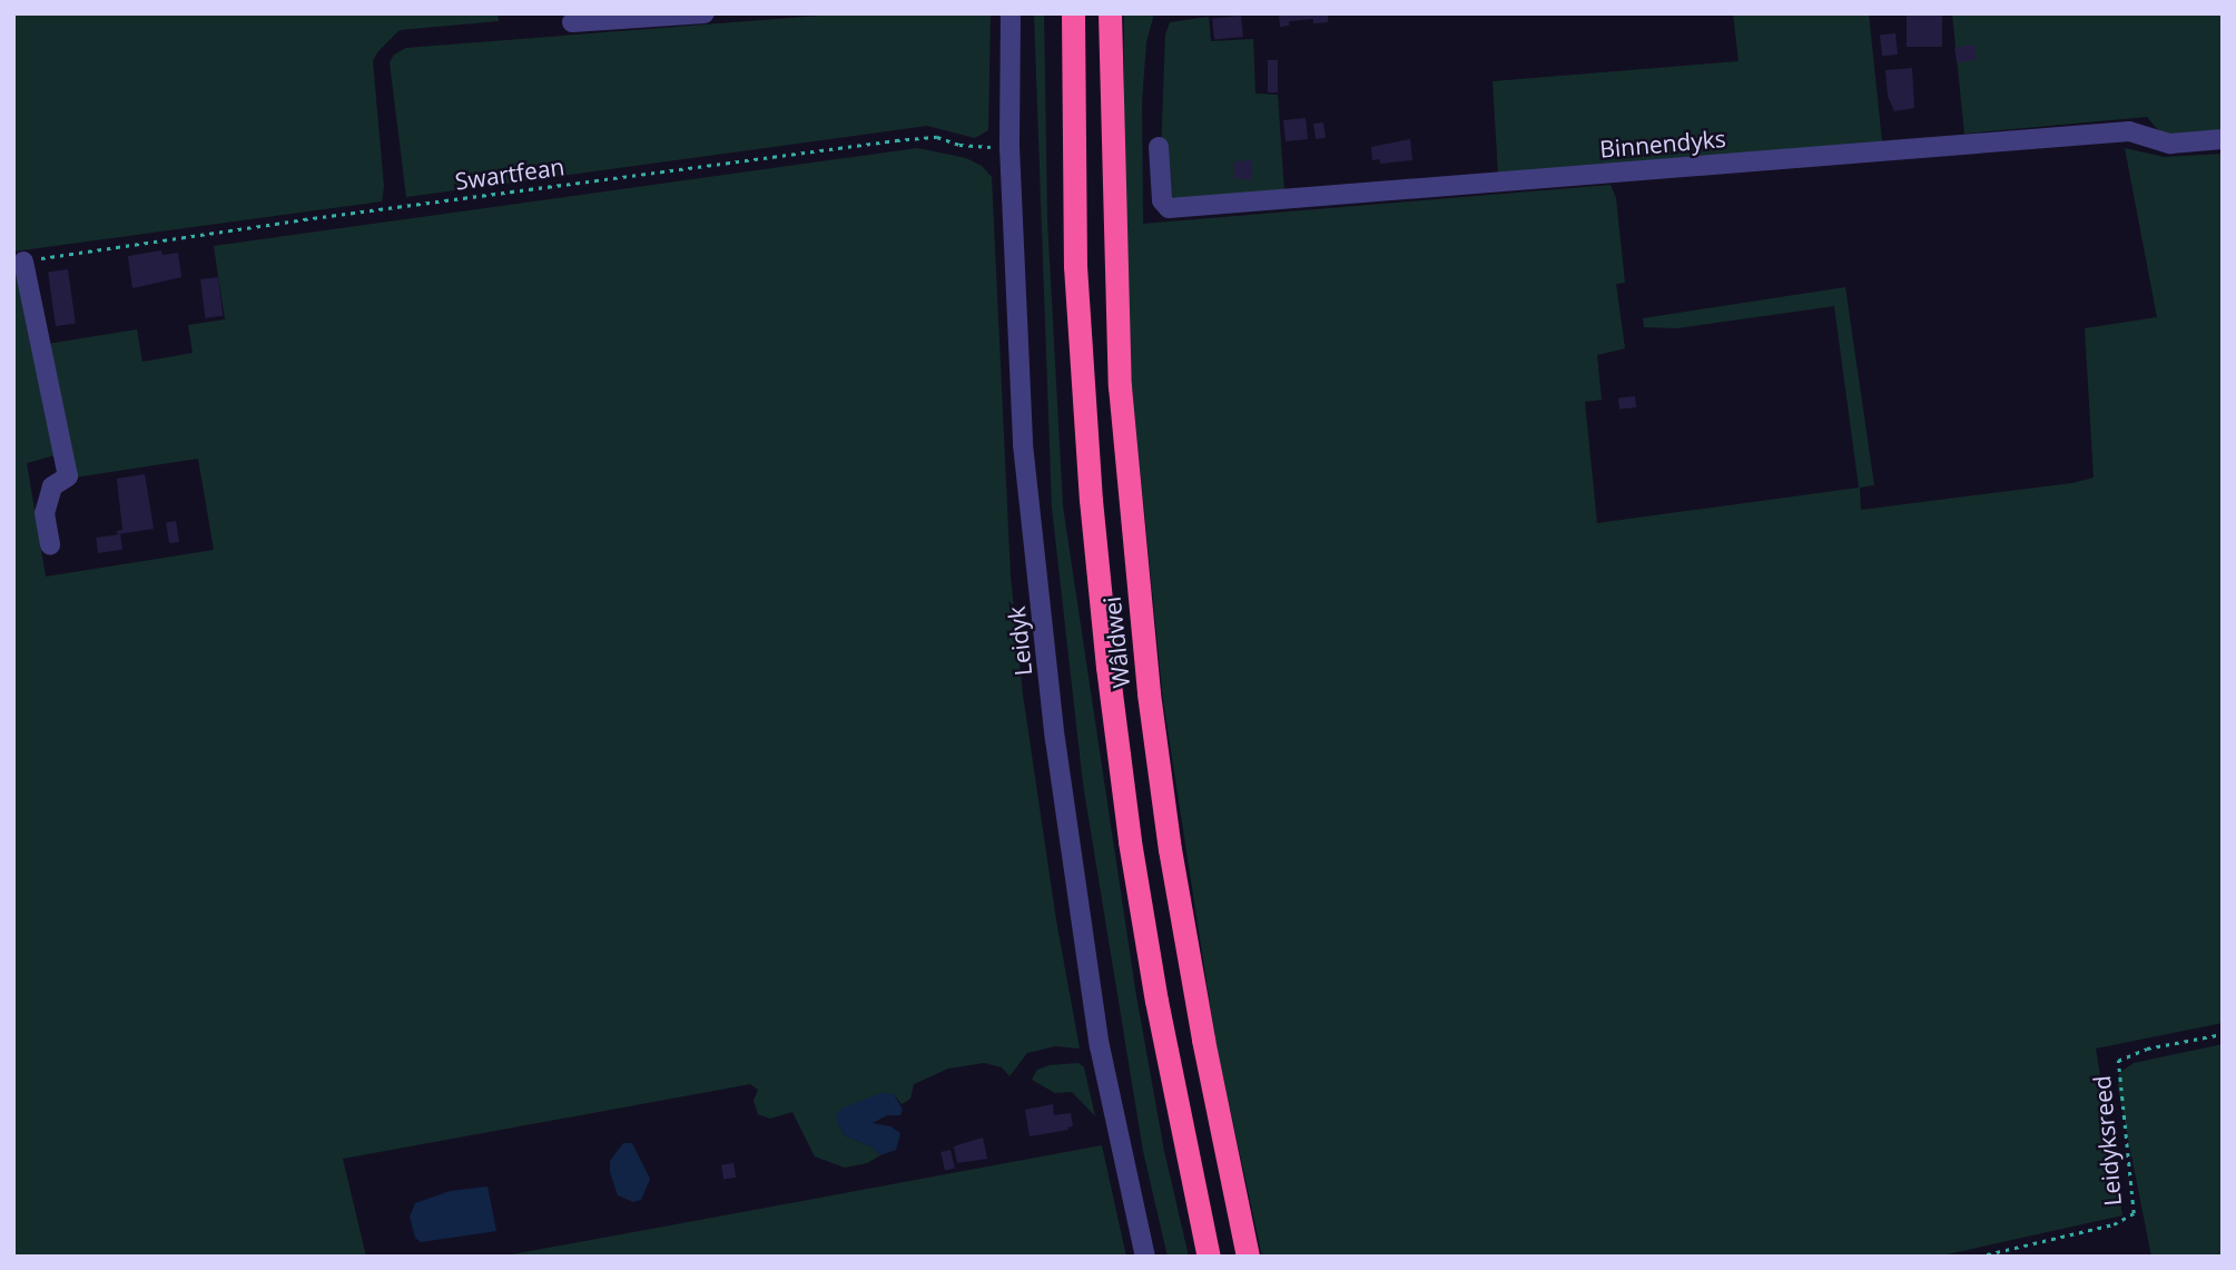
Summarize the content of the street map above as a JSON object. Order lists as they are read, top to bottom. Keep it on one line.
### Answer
{"streets":{"highway":["Wâldwei"],"street":["Binnendyks","Leidyk"],"path":["Swartfean","Leidyksreed"]},"crossings":[["Swartfean","Leidyk"]]}
